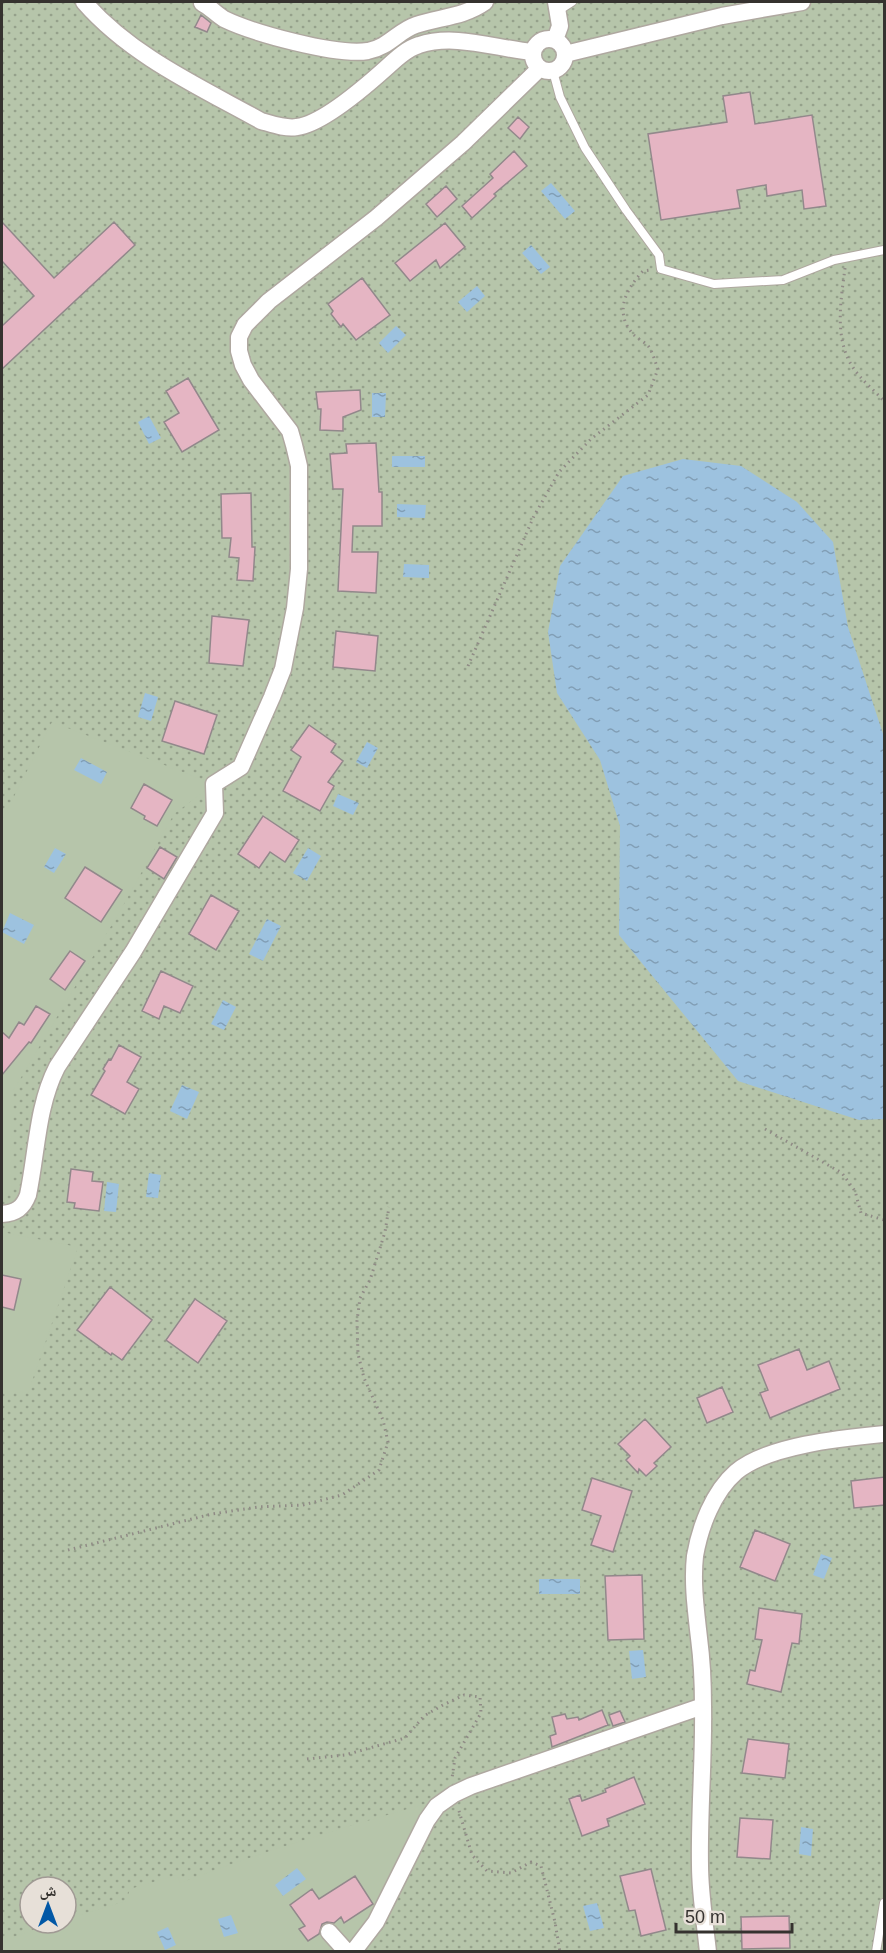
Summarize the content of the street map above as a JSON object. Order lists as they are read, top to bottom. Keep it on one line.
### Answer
{"scale_bar":"50 m","north":"top"}
